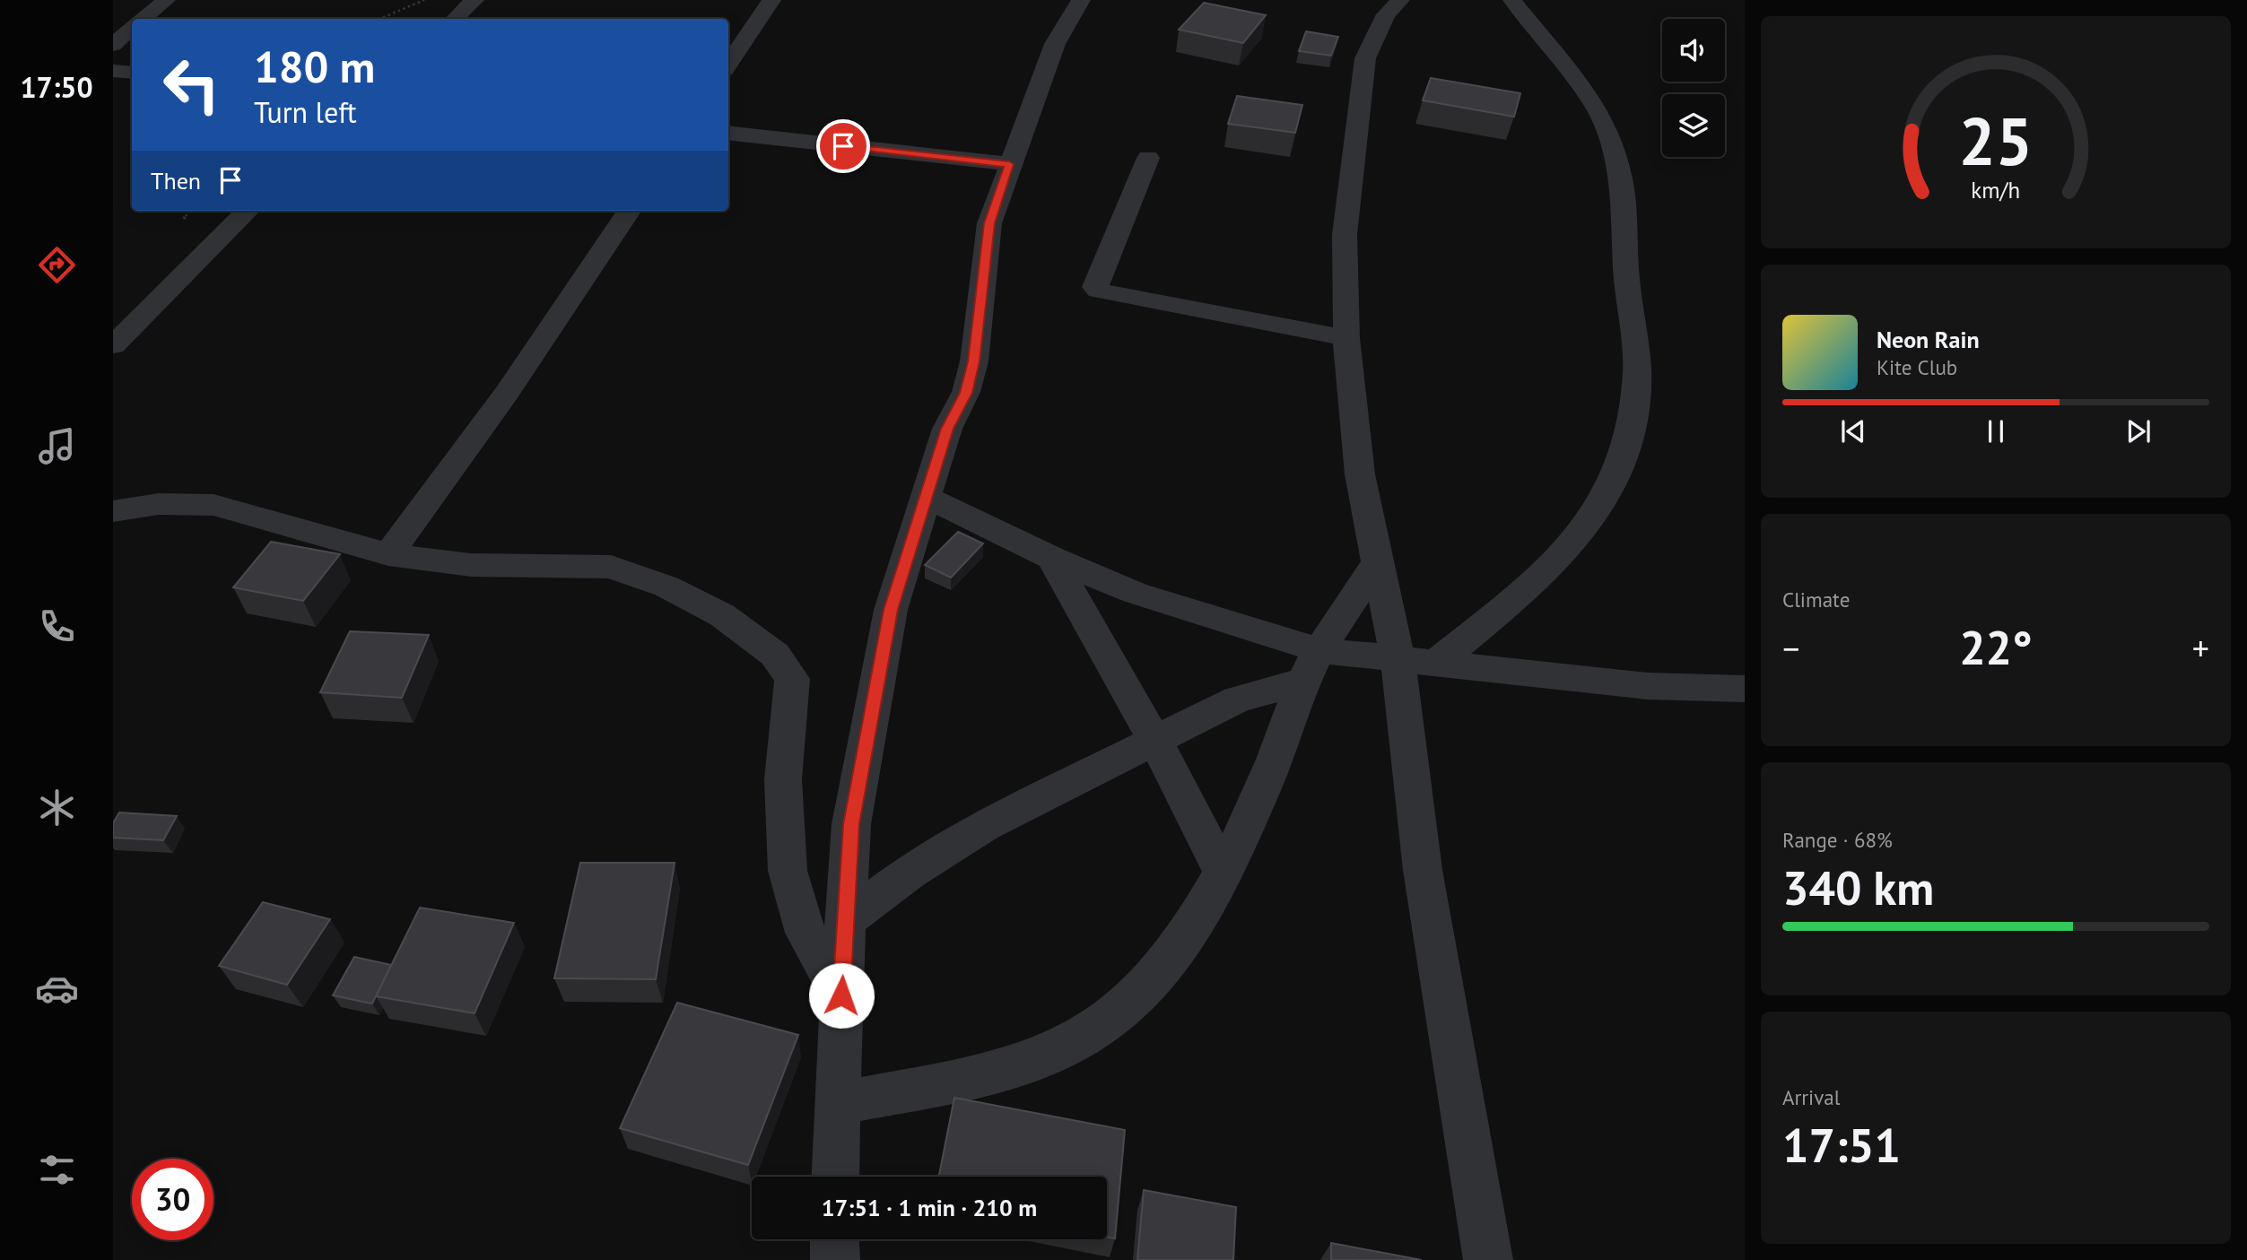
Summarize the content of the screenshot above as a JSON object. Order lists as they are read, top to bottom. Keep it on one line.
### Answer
{"page":{"tabs":"17:50","turn":["180 m","Turn left"],"then":"Then","song":["Neon Rain","Kite Club"],"tile":["Climate",["Range · 68%","340 km"],["Arrival","17:51"]],"heat":["−","22°","+"],"limit":"30","trip":"17:51 · 1 min · 210 m","gauge":["25","km/h"]}}
